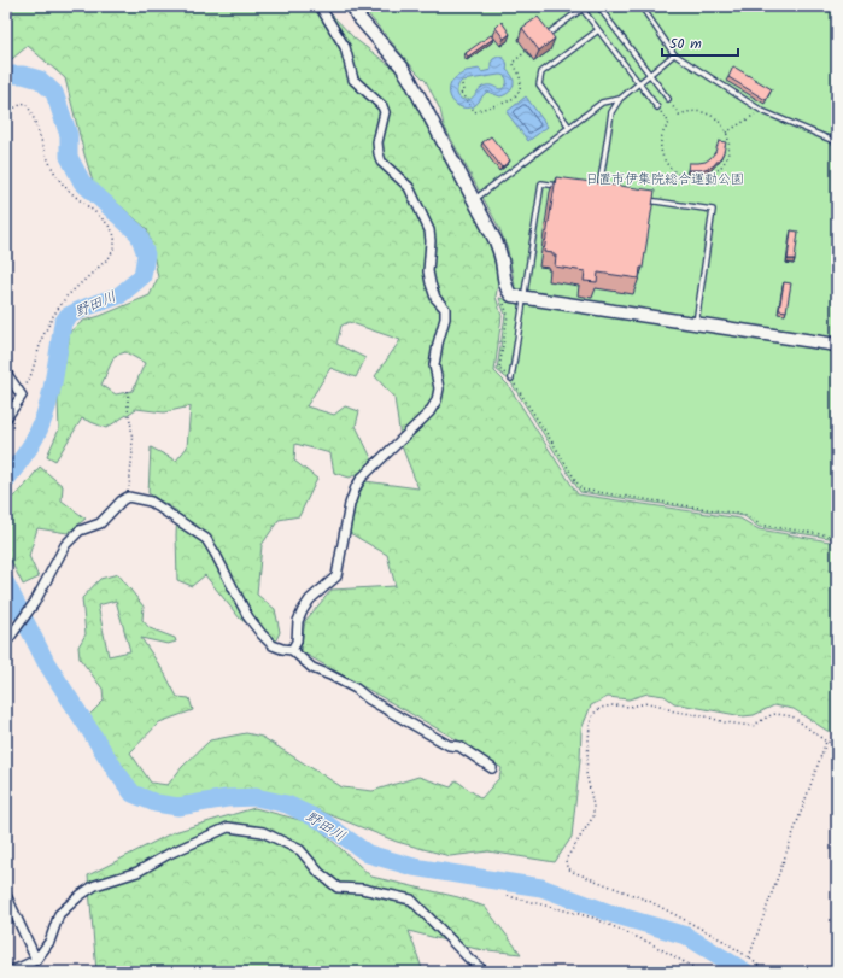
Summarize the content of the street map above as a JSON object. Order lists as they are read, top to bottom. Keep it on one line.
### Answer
{"water":["野田川"],"parks":["日置市伊集院総合運動公園"],"scale_bar":"50 m"}
